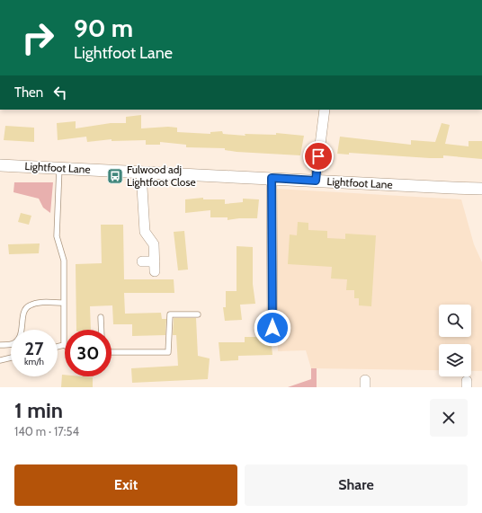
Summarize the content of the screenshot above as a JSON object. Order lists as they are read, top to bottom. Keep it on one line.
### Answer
{"streets":{"street":["Lightfoot Lane"]},"places":{"bus stop":["Fulwood adj Lightfoot Close"]},"page":{"turn":["90 m","Lightfoot Lane"],"then":"Then","speed":"27 km/h","limit":"30","heading":["1 min","140 m · 17:54"],"buttons":["Exit","Share"]}}
